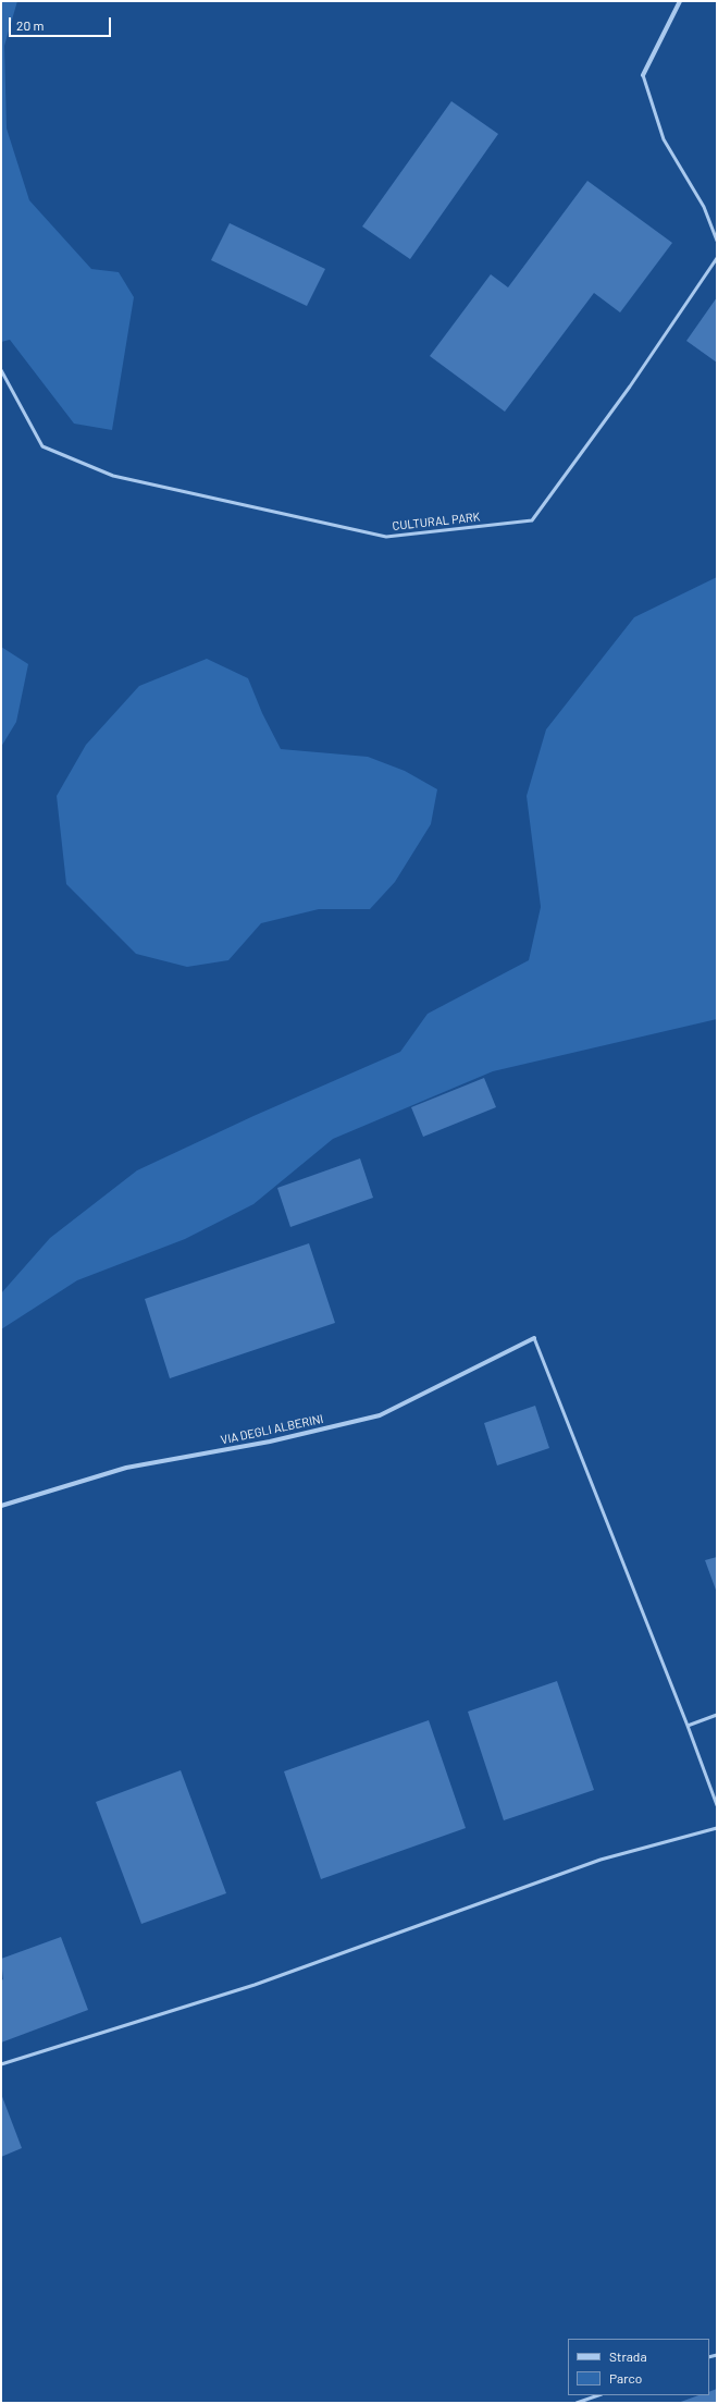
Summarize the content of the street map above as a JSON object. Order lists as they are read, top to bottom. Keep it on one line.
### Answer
{"streets":{"street":["VIA DEGLI ALBERINI"],"lane":["CULTURAL PARK"]},"legend":["Strada","Parco"],"scale_bar":"20 m"}
